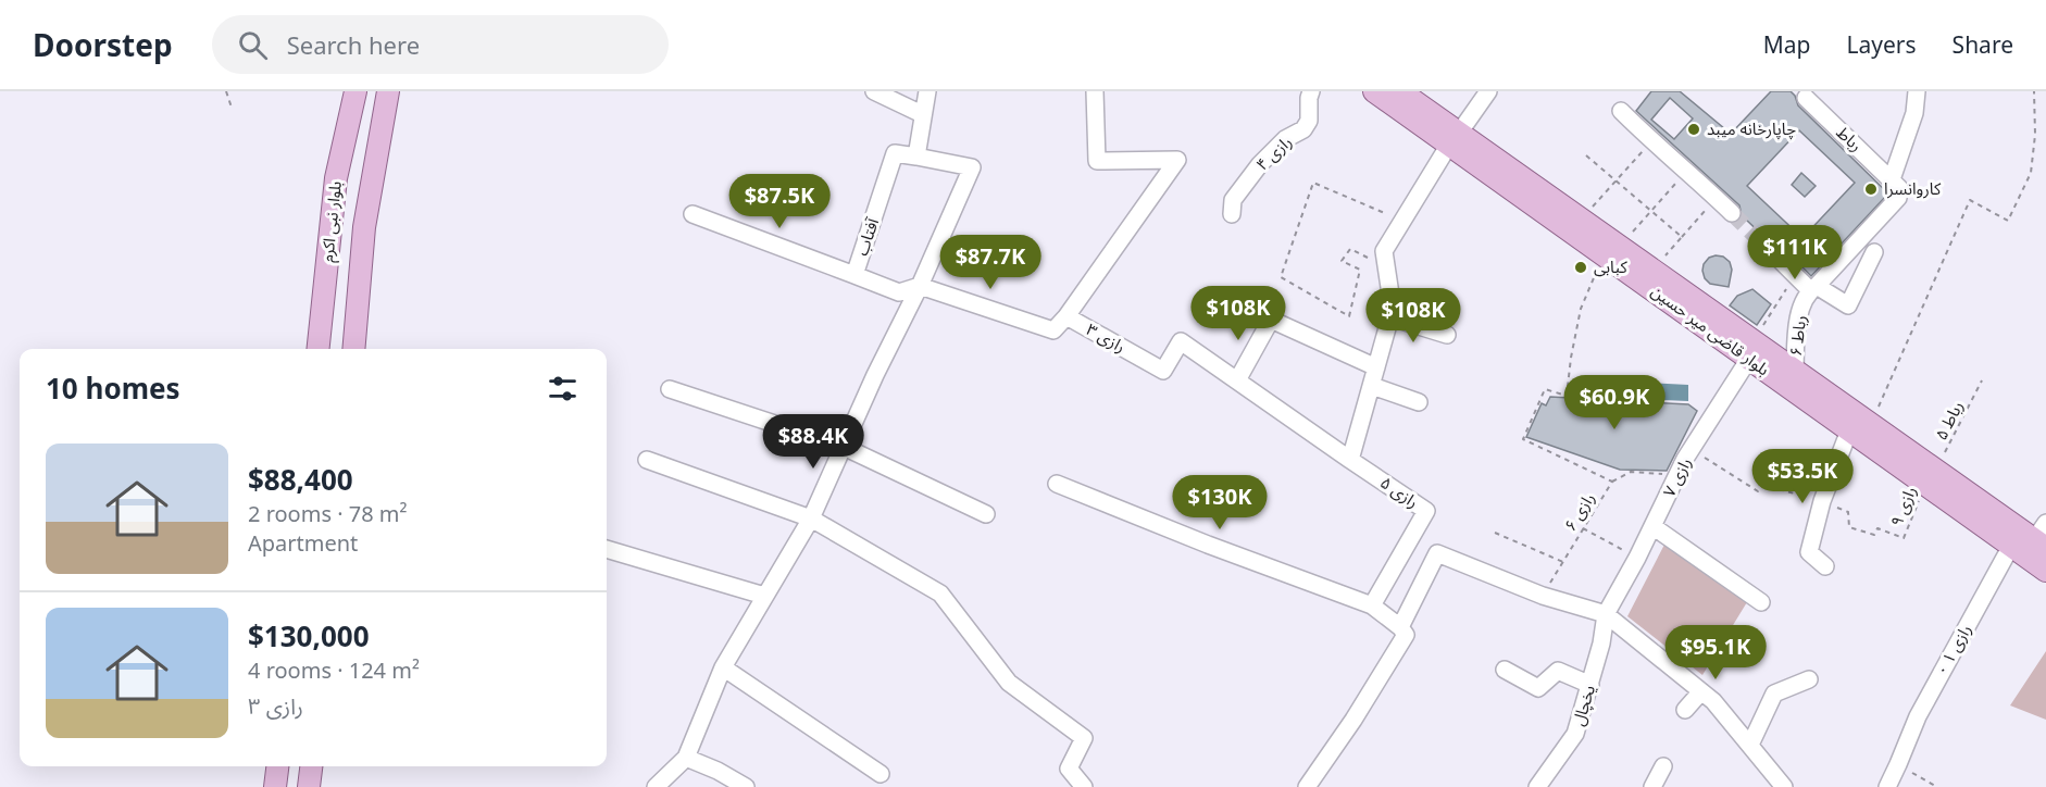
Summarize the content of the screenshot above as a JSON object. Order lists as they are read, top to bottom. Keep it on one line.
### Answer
{"streets":{"main road":["بلوار نبی اکرم","بلوار قاضی میر حسین"],"street":["رباط","رازی ۴","آفتاب","رباط ۶","رازی ۳","رازی ۷","رازی ۵","رازی ۱ ۰","یخچال"],"path":["رباط ۵","رازی ۹","رازی ۶"]},"crossings":[["بلوار قاضی میر حسین","رباط ۶"],["بلوار قاضی میر حسین","رباط ۵"],["بلوار قاضی میر حسین","رازی ۷"],["بلوار قاضی میر حسین","رازی ۹"],["بلوار قاضی میر حسین","رازی ۶"],["بلوار قاضی میر حسین","رازی ۱ ۰"],["رازی ۳","رازی ۵"],["رباط ۵","رازی ۹"],["رازی ۷","یخچال"]],"places":["چاپارخانه میبد","کاروانسرا","کبابی"],"page":{"header":"Doorstep","search":"Search here","nav":["Map","Layers","Share"],"price":["$87.5K","$111K","$87.7K","$108K","$108K","$60.9K","$88.4K","$53.5K","$130K","$95.1K"],"heading":"10 homes","list":[{"name":"$88,400","note":"2 rooms · 78 m² · Apartment"},{"name":"$130,000","note":"4 rooms · 124 m² · رازی ۳"}]}}
